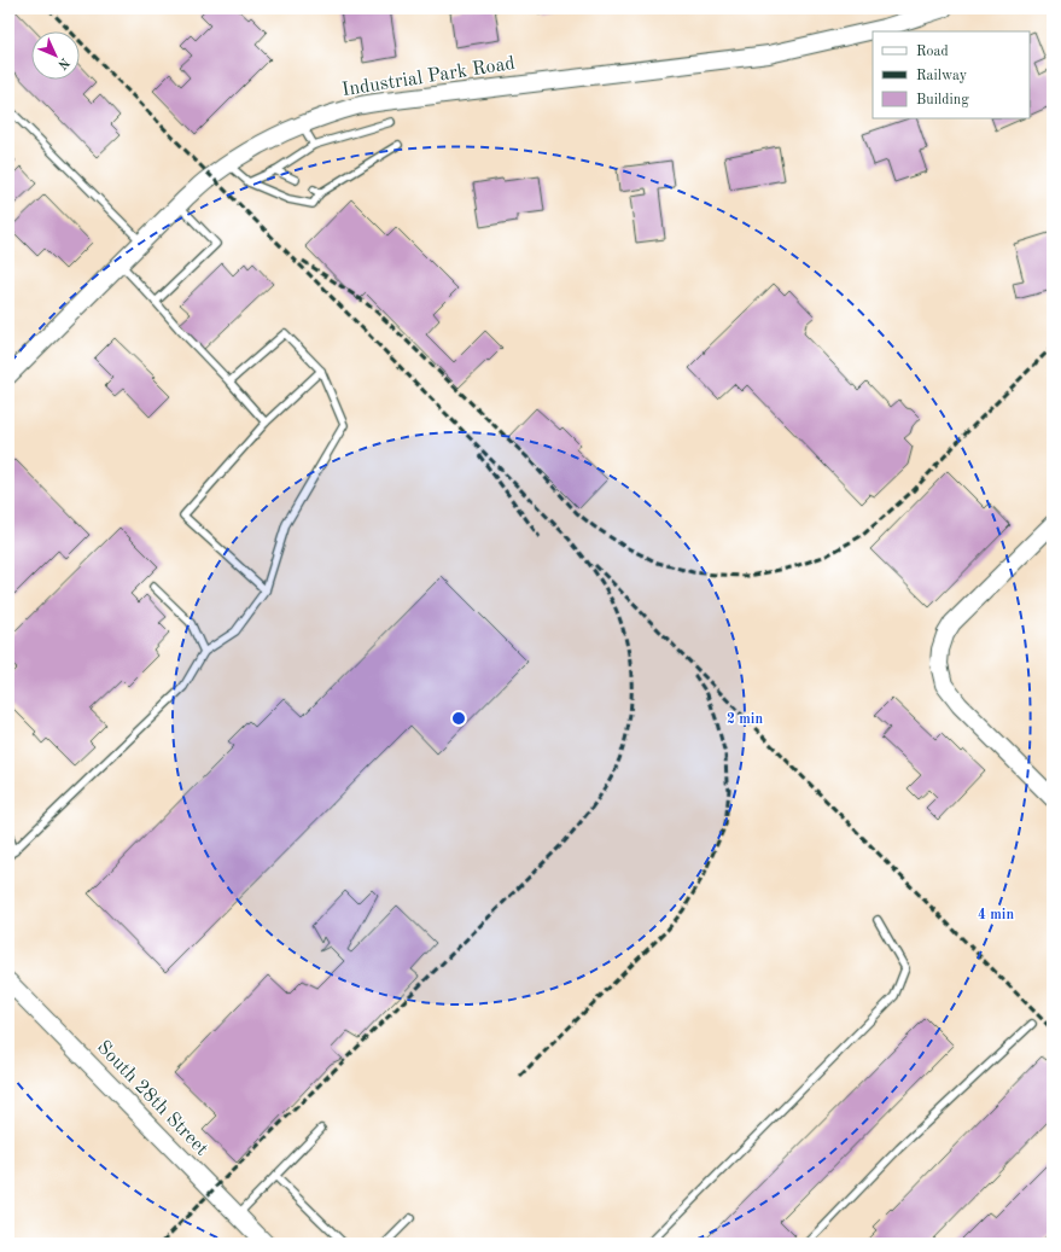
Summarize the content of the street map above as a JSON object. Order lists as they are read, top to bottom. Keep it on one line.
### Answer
{"streets":{"street":["Industrial Park Road","South 28th Street"]},"legend":["Road","Railway","Building"],"north":"bottom right","rings":["2 min","4 min"]}
